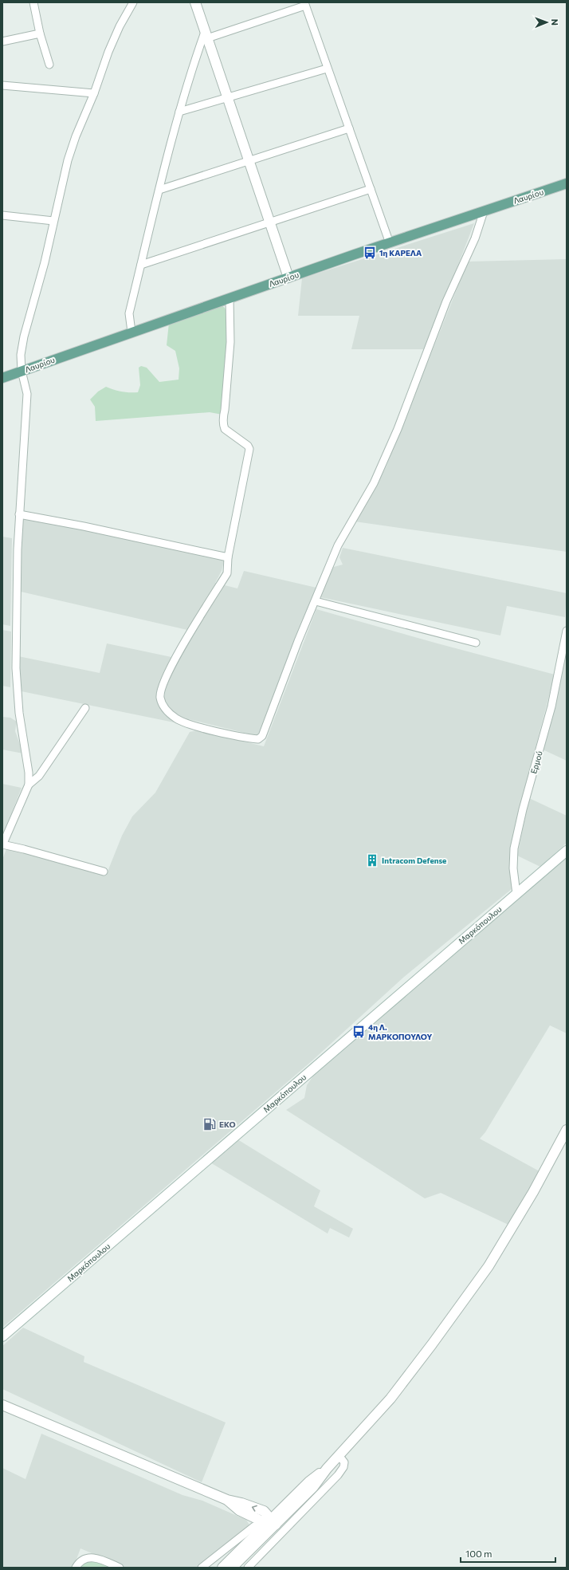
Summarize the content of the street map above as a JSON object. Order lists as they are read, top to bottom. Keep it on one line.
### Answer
{"streets":{"main road":["Λαυρίου"],"street":["Ερμού","Μαρκόπουλου"]},"crossings":[["Ερμού","Μαρκόπουλου"]],"places":{"bus stop":["1η ΚΑΡΕΛΑ","4η Λ. ΜΑΡΚΟΠΟΥΛΟΥ"],"building":["Intracom Defense"],"fuel station":["EKO"]},"scale_bar":"100 m","north":"right"}
